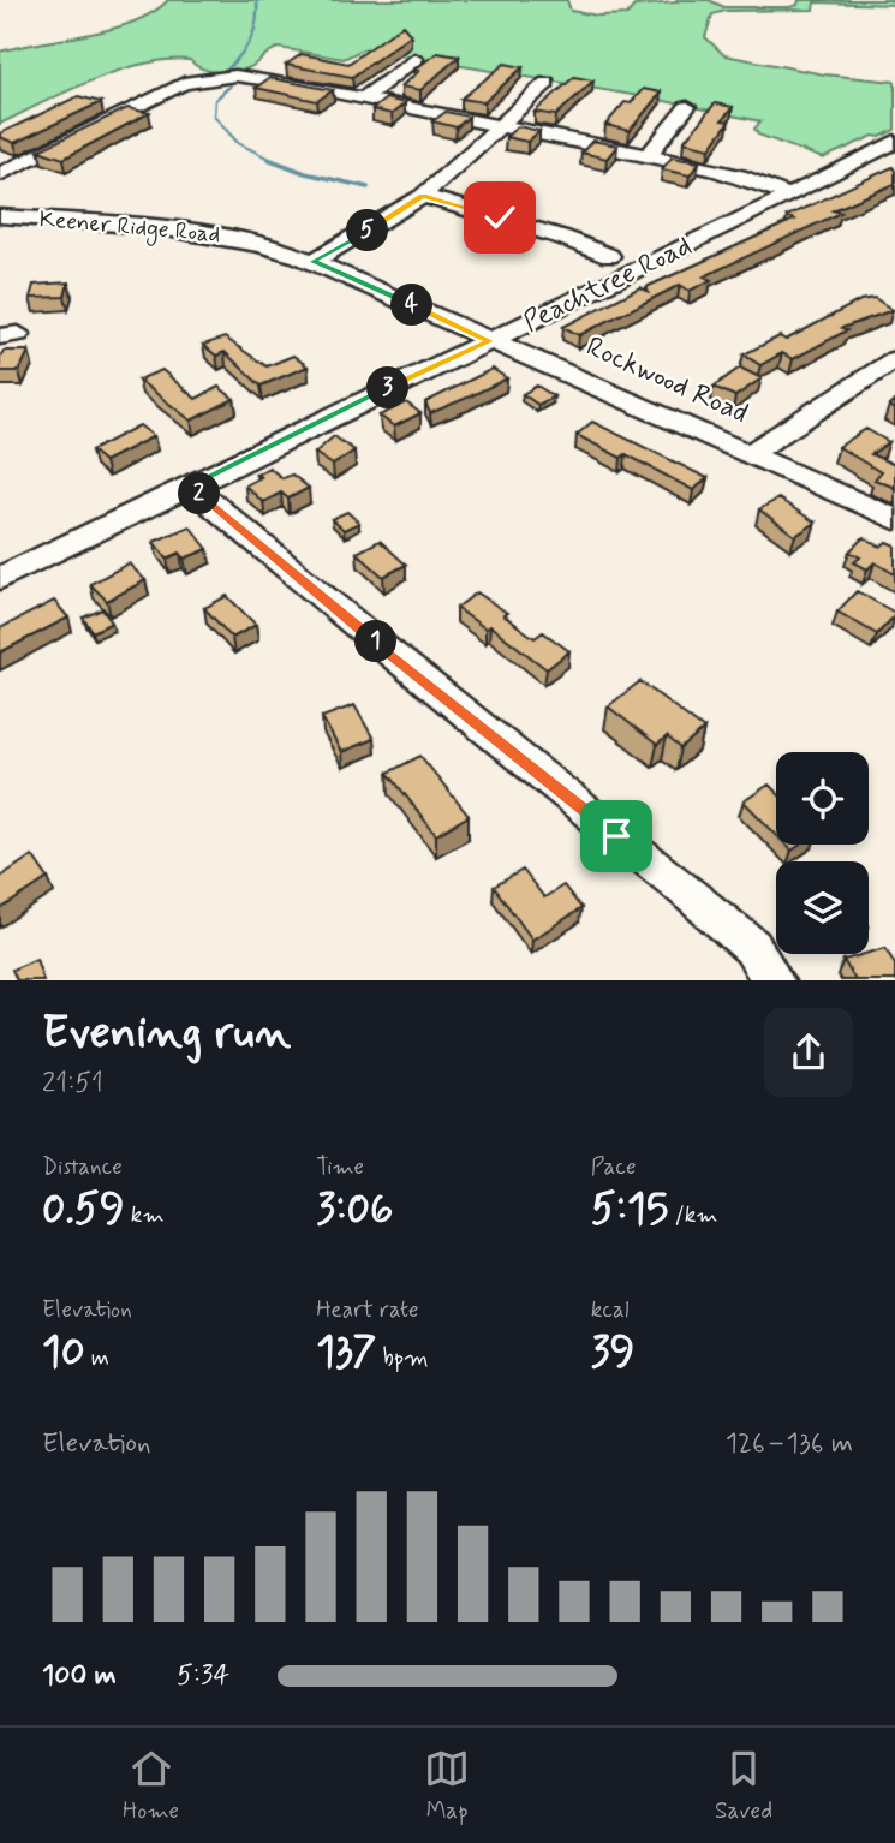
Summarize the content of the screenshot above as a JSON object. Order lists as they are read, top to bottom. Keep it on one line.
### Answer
{"streets":{"street":["Keener Ridge Road","Peachtree Road","Rockwood Road"]},"crossings":[["Keener Ridge Road","Peachtree Road"],["Keener Ridge Road","Rockwood Road"],["Peachtree Road","Rockwood Road"]],"page":{"pins":["5","4","3","2","1"],"heading":["Evening run","21:51"],"stats":[["Distance","0.59 km"],["Time","3:06"],["Pace","5:15 /km"],["Elevation","10 m"],["Heart rate","137 bpm"],["kcal","39"]],"chart":["Elevation","126–136 m"],"list":[{"name":"100 m","note":"5:34"}],"tabs":["Home","Map","Saved"]}}
